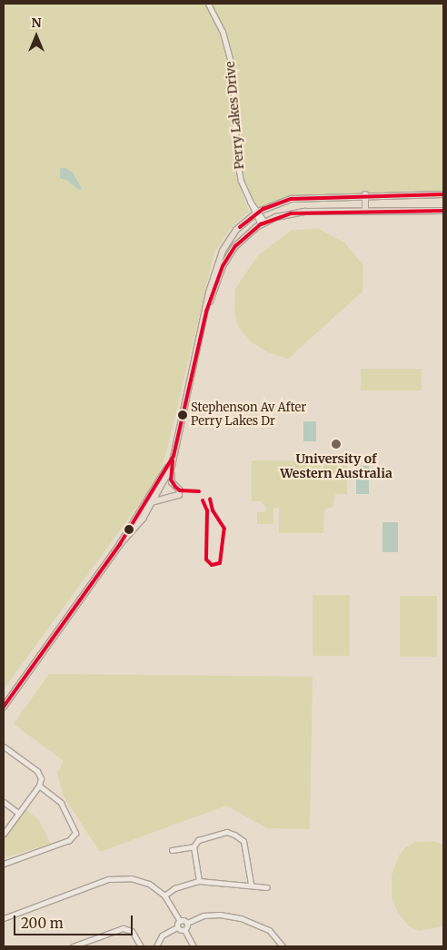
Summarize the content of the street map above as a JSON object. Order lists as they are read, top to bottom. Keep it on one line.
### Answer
{"streets":{"street":["Perry Lakes Drive"]},"places":["Stephenson Av After Perry Lakes Dr","University of Western Australia"],"scale_bar":"200 m","north":"top"}
